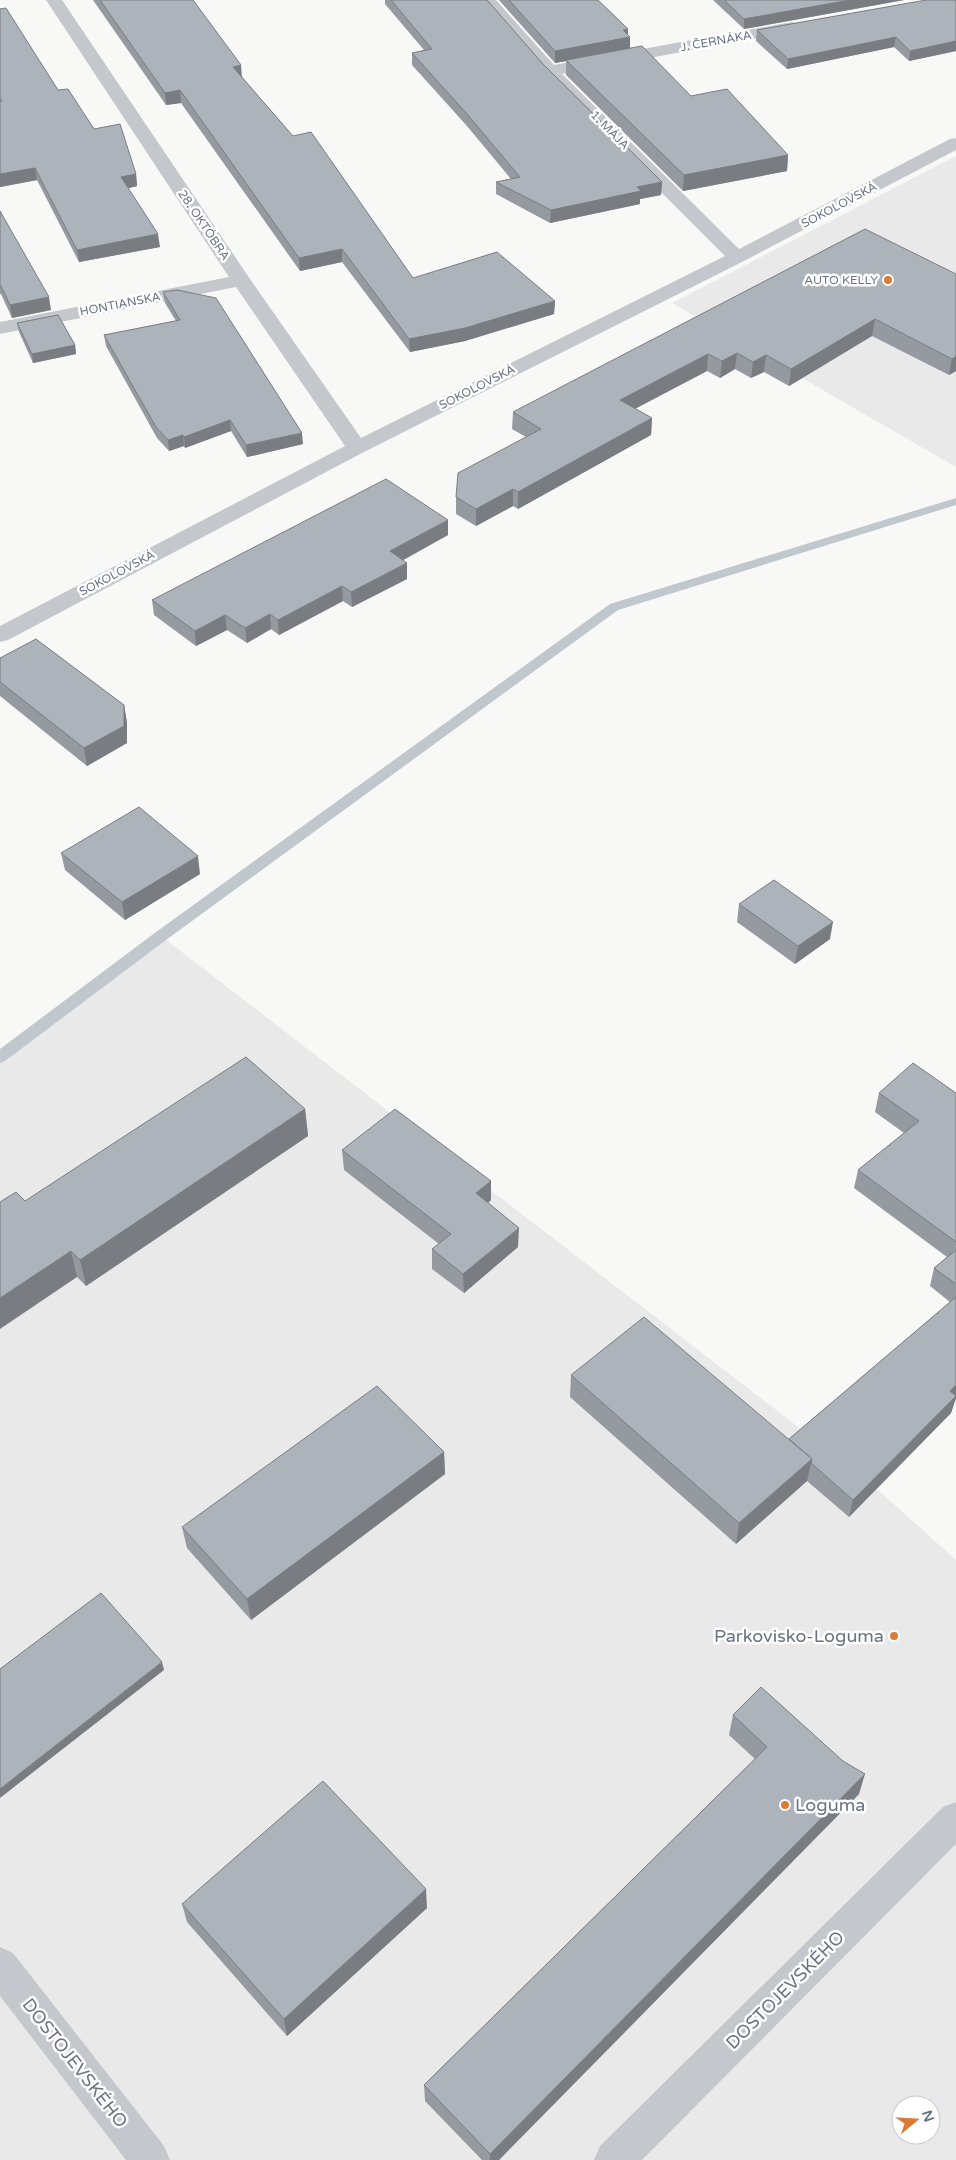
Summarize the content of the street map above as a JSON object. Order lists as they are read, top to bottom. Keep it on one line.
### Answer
{"streets":{"street":["J. ČERNÁKA","1. MÁJA","SOKOLOVSKÁ","28. OKTÓBRA","HONTIANSKA","DOSTOJEVSKÉHO"]},"crossings":[["J. ČERNÁKA","1. MÁJA"],["1. MÁJA","SOKOLOVSKÁ"],["SOKOLOVSKÁ","28. OKTÓBRA"],["28. OKTÓBRA","HONTIANSKA"]],"places":["AUTO KELLY","Parkovisko-Loguma","Loguma"],"north":"right"}
